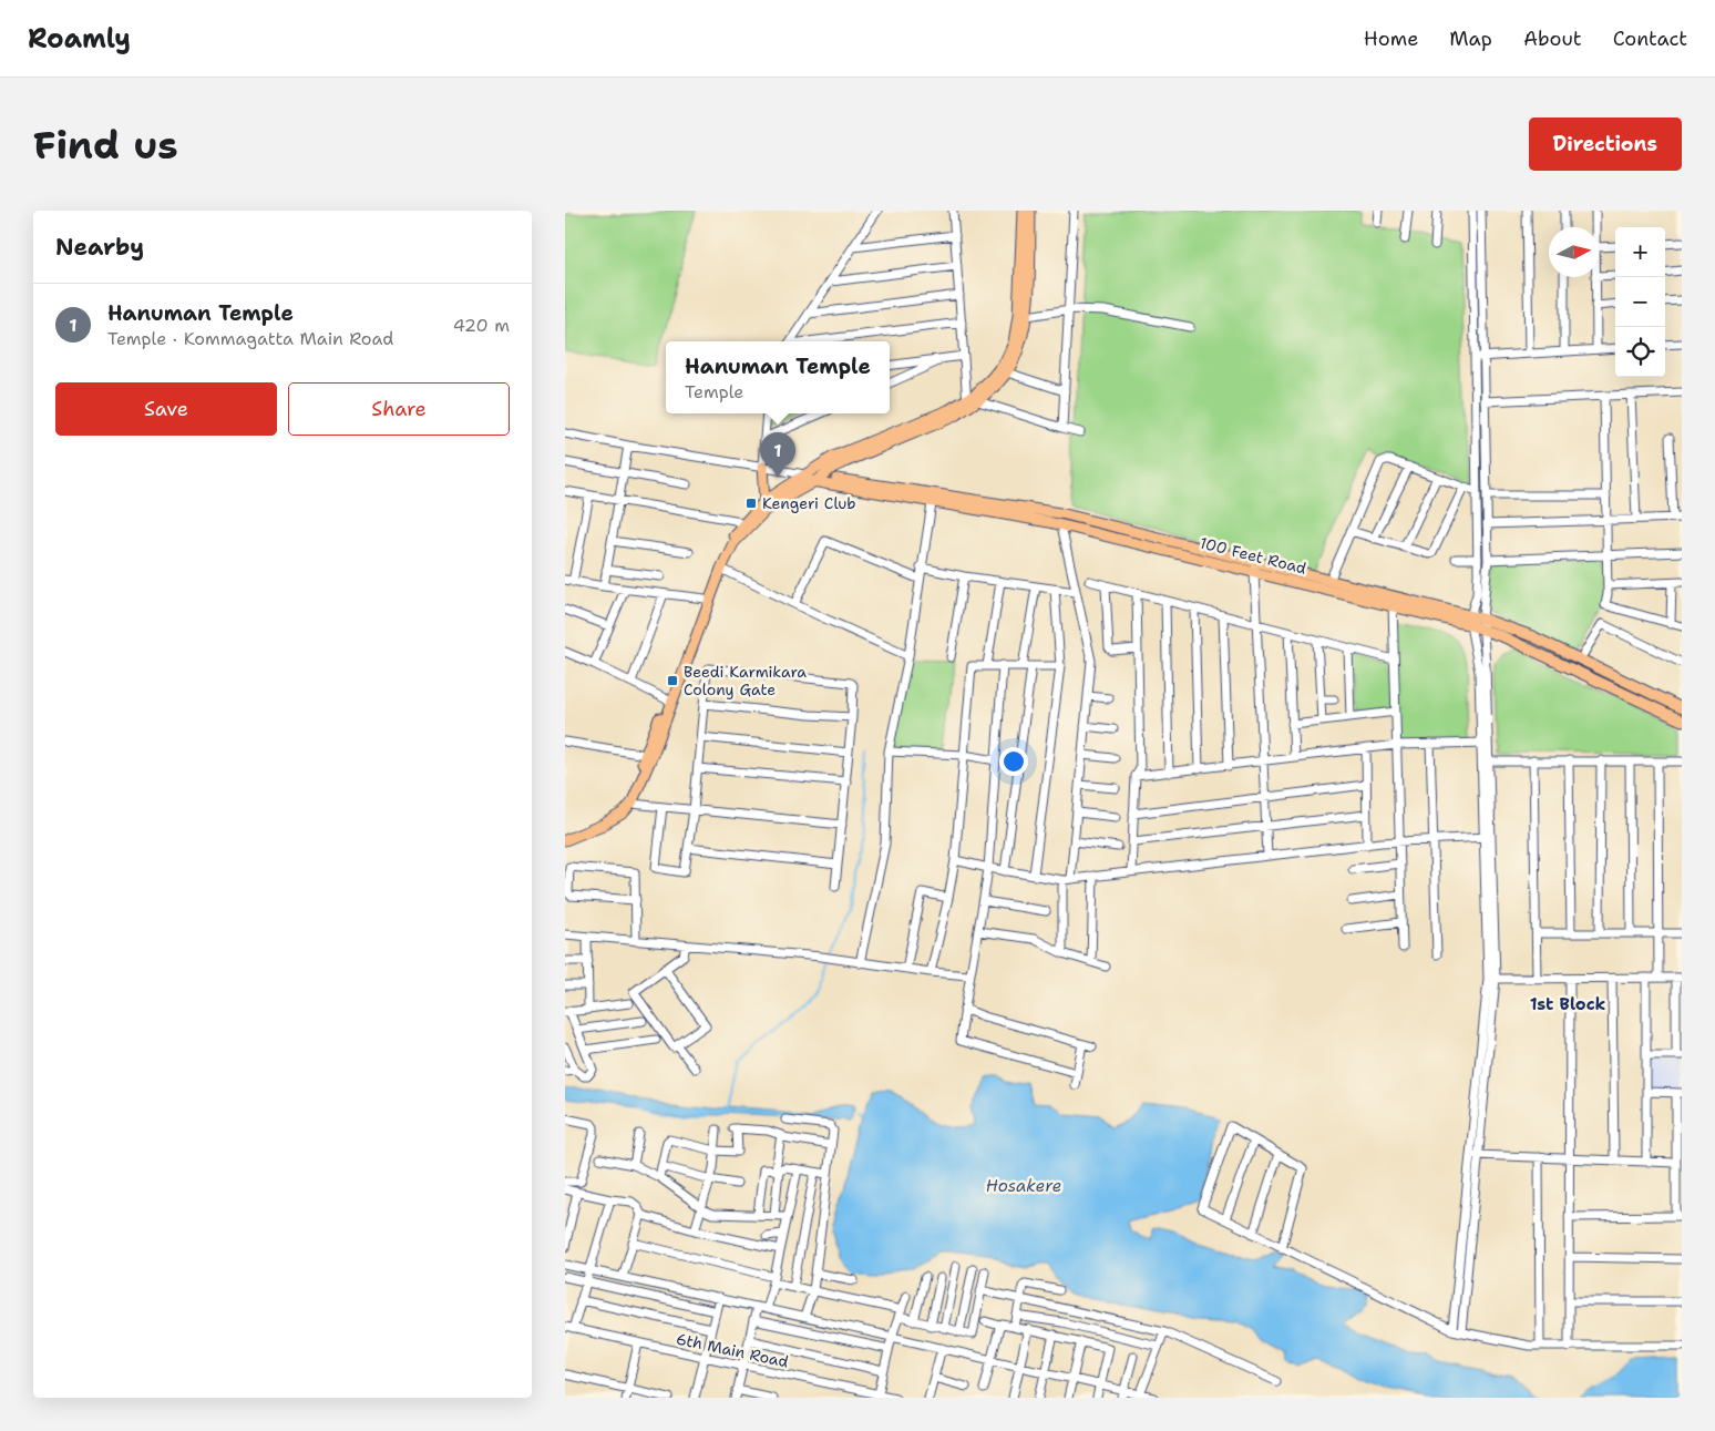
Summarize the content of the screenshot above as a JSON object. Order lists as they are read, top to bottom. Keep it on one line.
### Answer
{"streets":{"main road":["100 Feet Road"],"street":["6th Main Road"]},"districts":["1st Block"],"water":["Hosakere"],"places":{"transit":["Kengeri Club","Beedi Karmikara Colony Gate"]},"north":"right","page":{"header":"Roamly","nav":["Home","Map","About","Contact"],"buttons":["Directions",["Save","Share"]],"title":"Find us","heading":"Nearby","map_buttons":["+","−"],"list":[{"mark":"1","name":"Hanuman Temple","note":"Temple · Kommagatta Main Road","value":"420 m"}],"popup":["Hanuman Temple","Temple"],"pins":"1"}}
